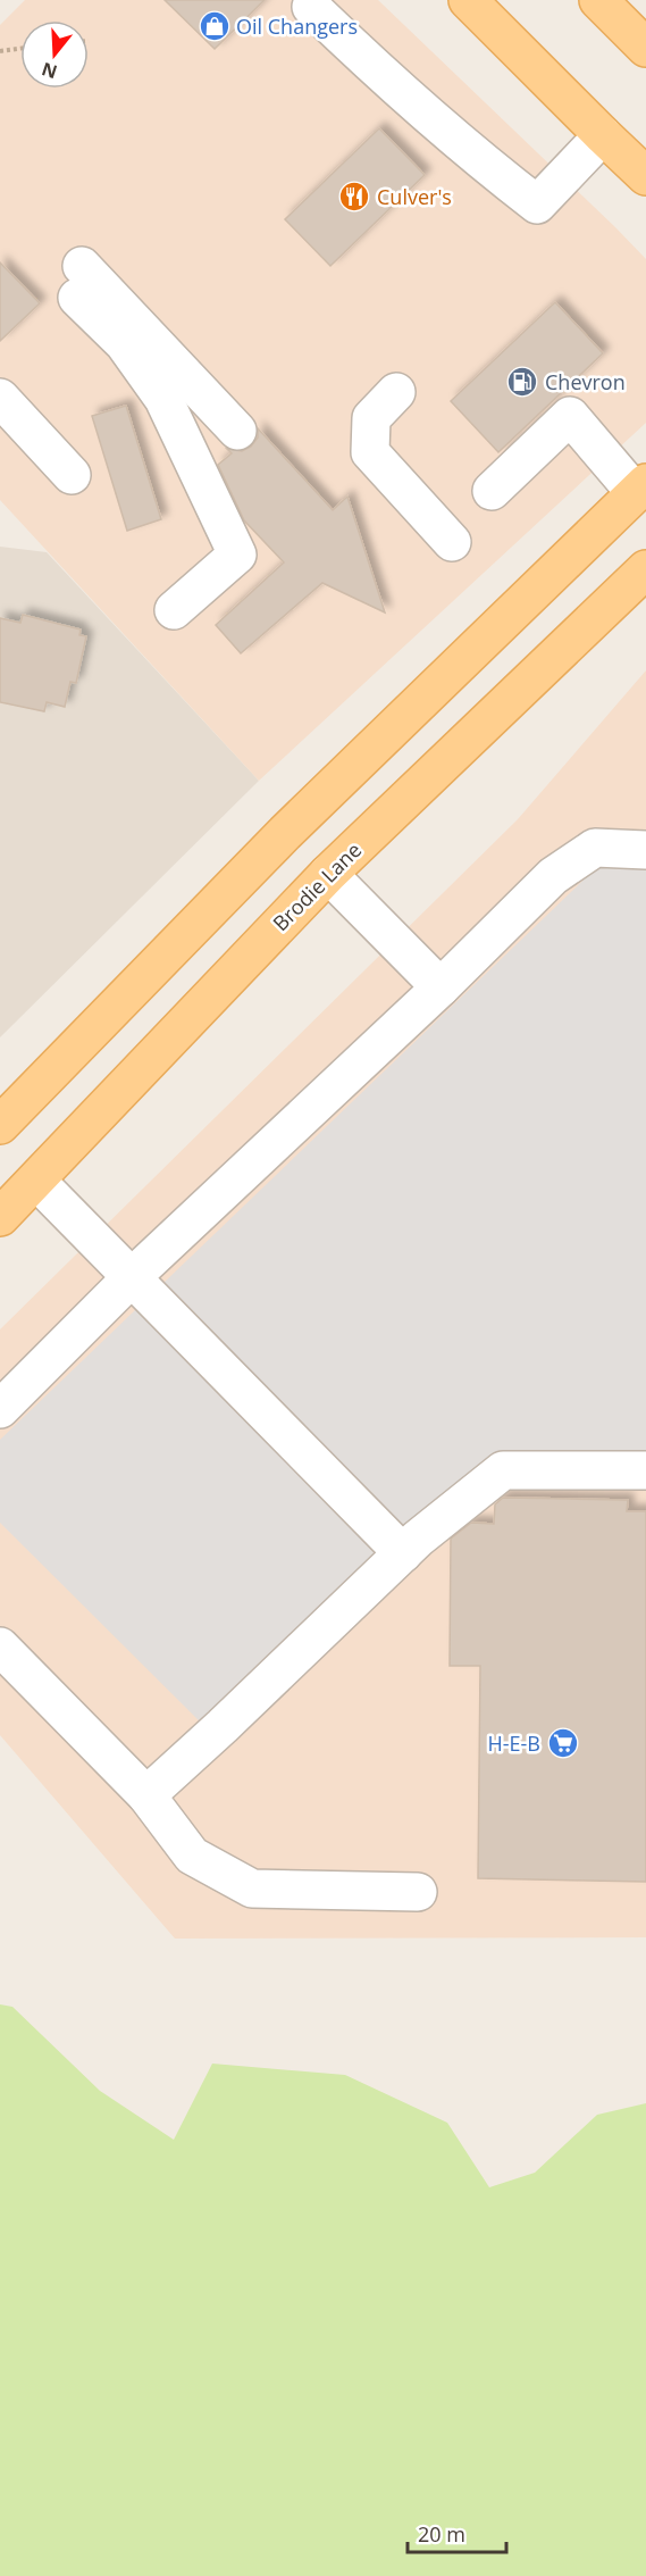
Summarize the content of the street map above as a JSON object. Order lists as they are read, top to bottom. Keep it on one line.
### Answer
{"streets":{"main road":["Brodie Lane"]},"places":{"shop":["Oil Changers"],"restaurant":["Culver's"],"fuel station":["Chevron"],"supermarket":["H-E-B"]},"scale_bar":"20 m","north":"bottom"}
